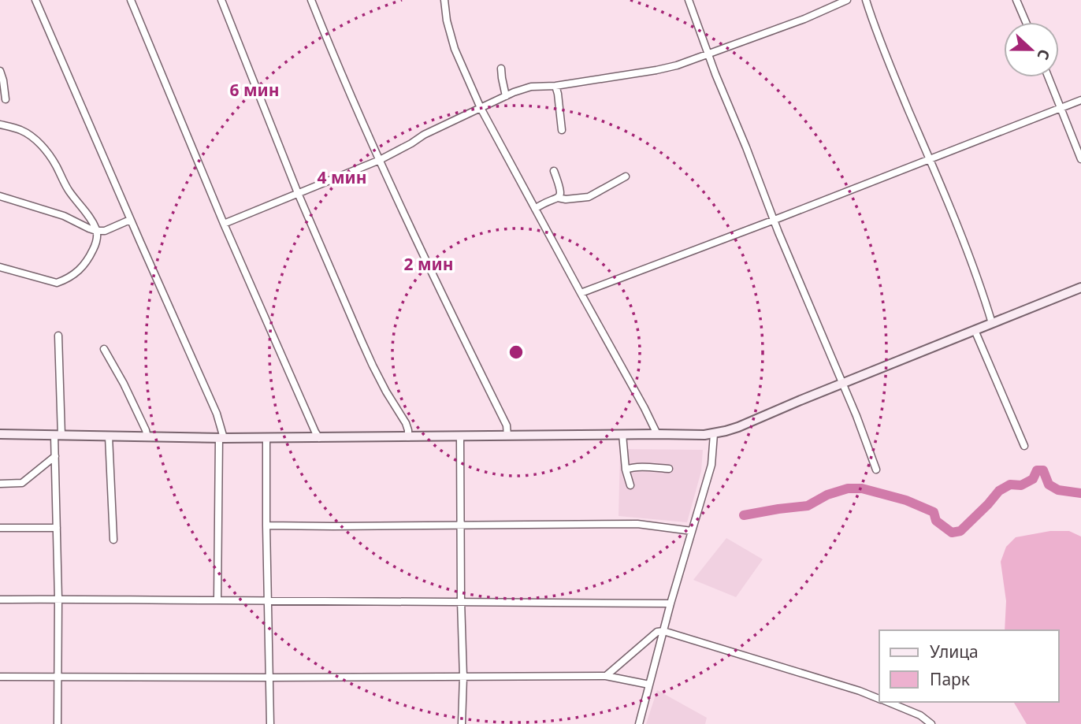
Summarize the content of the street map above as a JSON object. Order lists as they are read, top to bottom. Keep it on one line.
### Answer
{"legend":["Улица","Парк"],"north":"right","rings":["6 мин","4 мин","2 мин"]}
